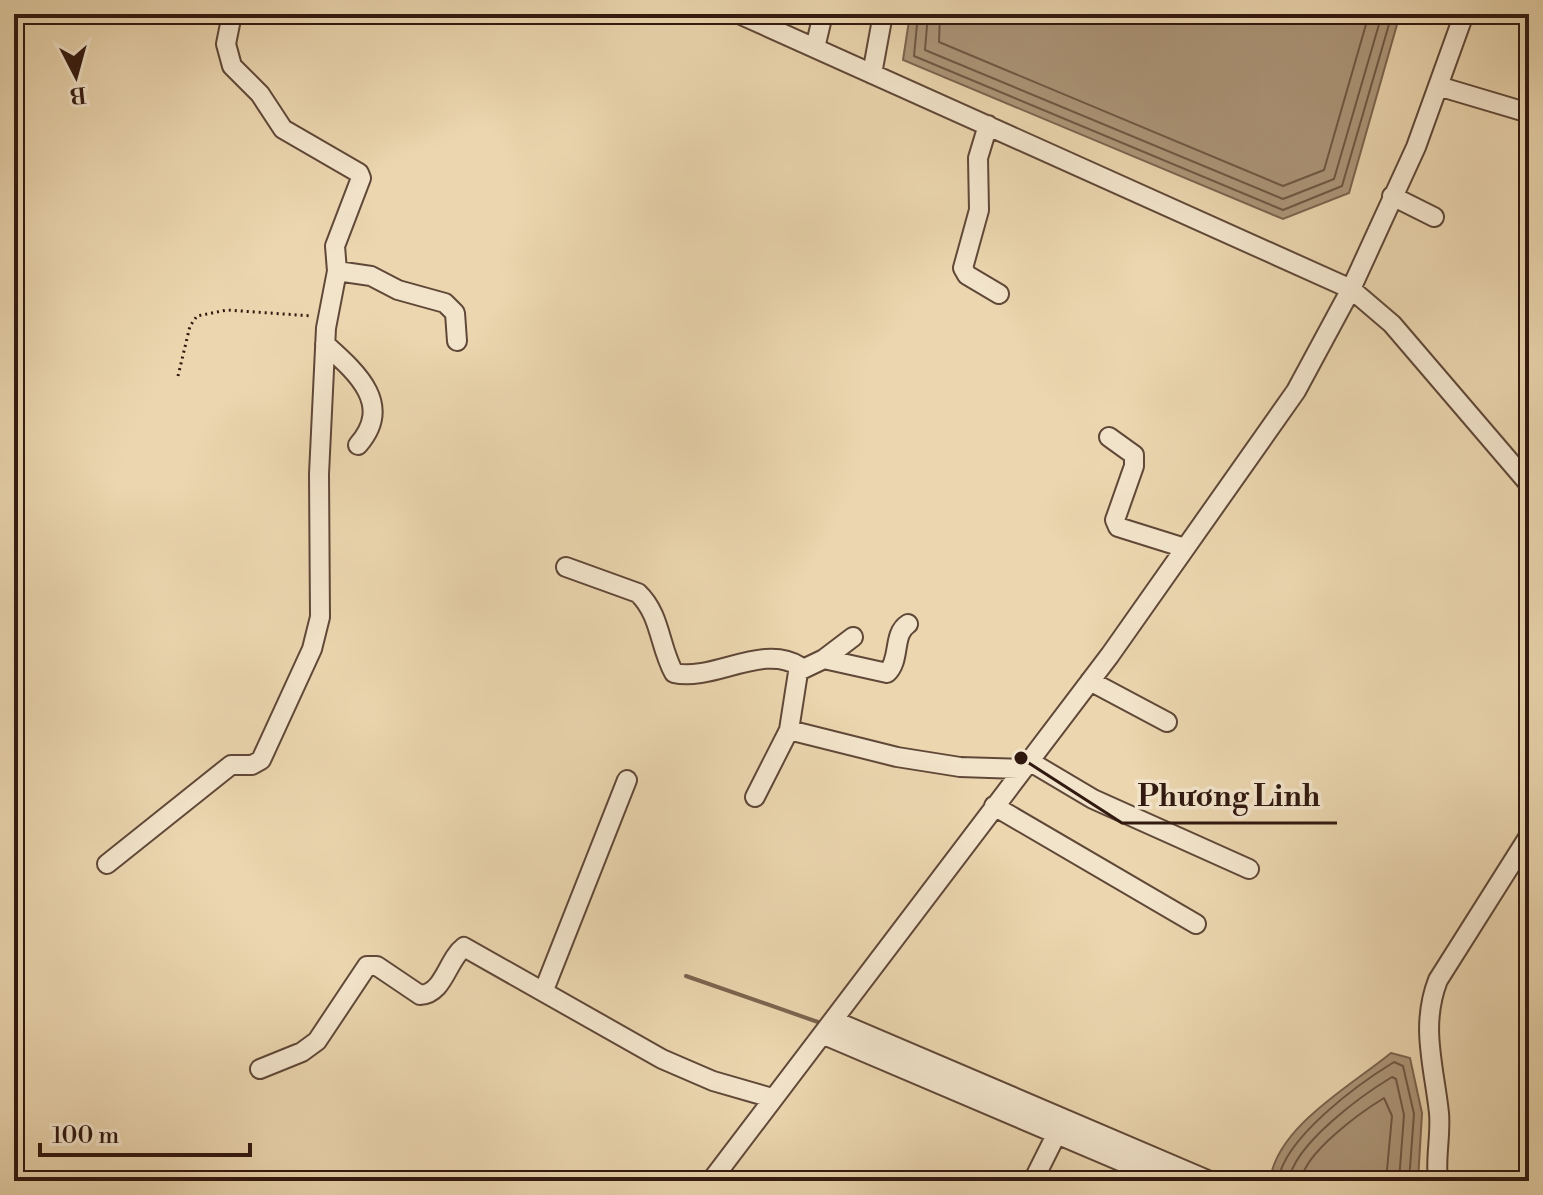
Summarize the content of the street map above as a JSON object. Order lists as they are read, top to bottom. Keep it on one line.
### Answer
{"places":["Phương Linh"],"scale_bar":"100 m","north":"bottom"}
